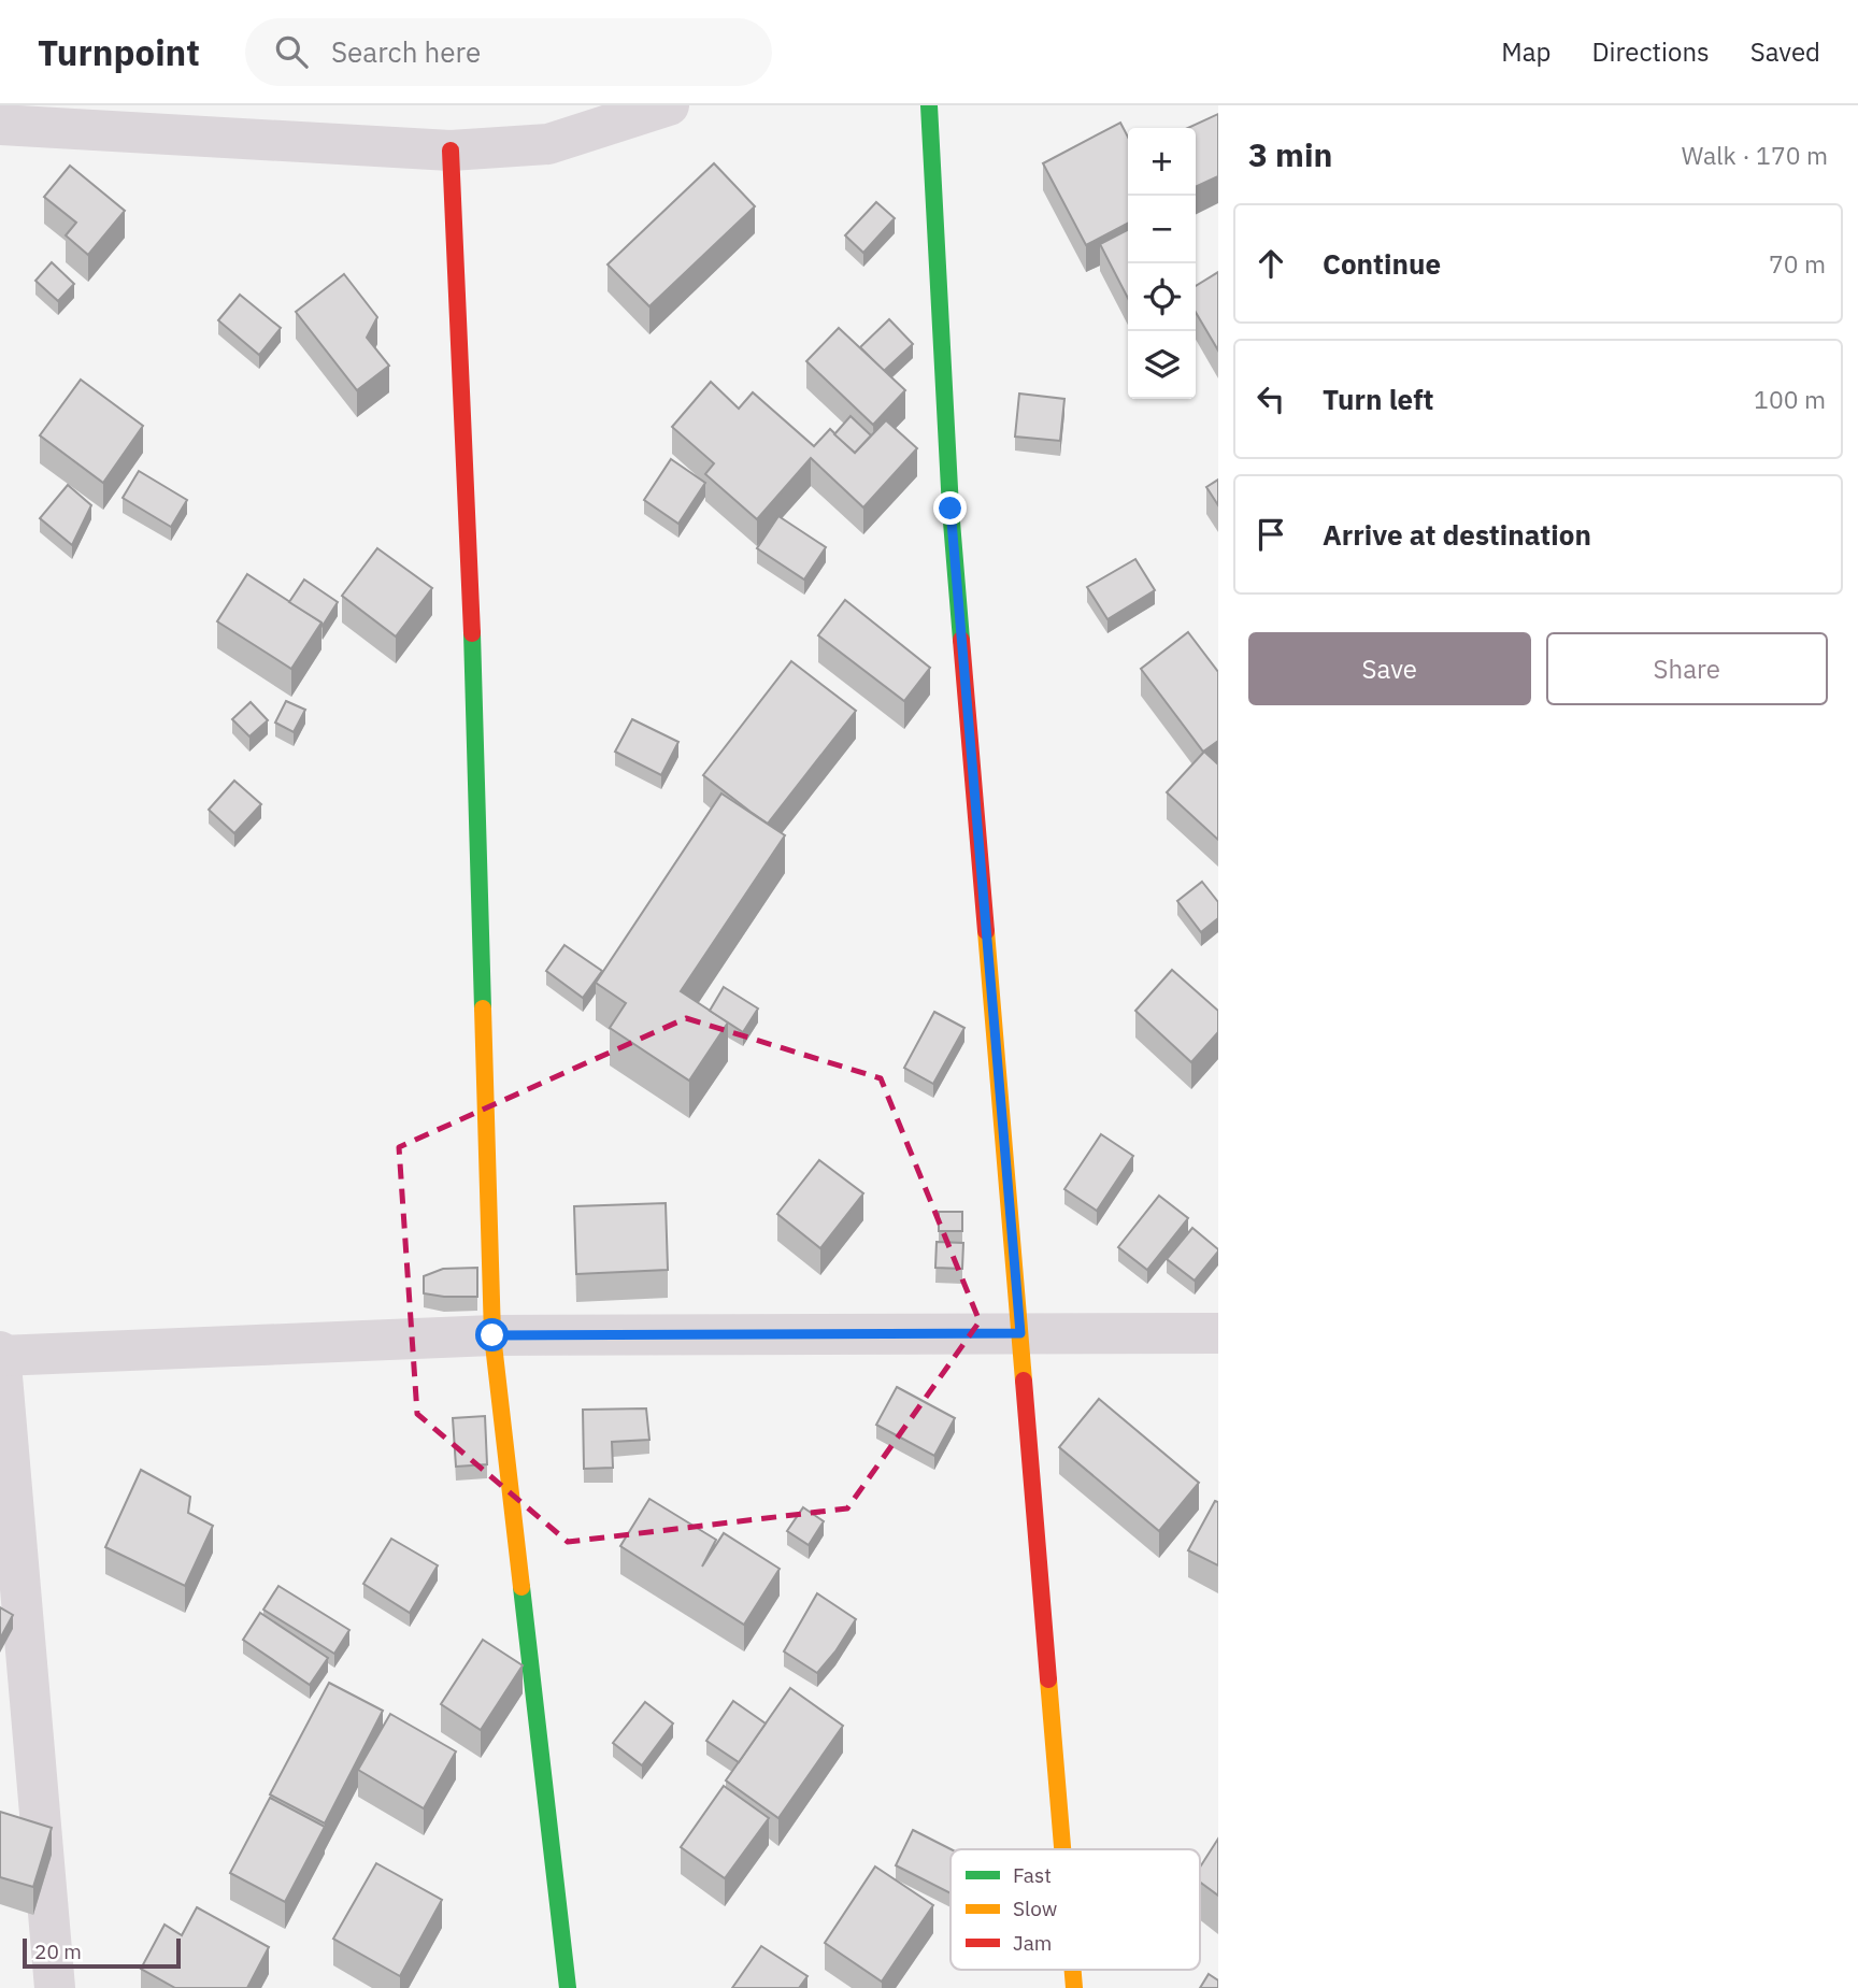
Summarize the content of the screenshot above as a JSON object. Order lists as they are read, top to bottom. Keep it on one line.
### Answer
{"legend":["Fast","Slow","Jam"],"scale_bar":"20 m","page":{"header":"Turnpoint","search":"Search here","nav":["Map","Directions","Saved"],"heading":["3 min","Walk · 170 m"],"map_buttons":["+","−"],"list":[["Continue","70 m"],["Turn left","100 m"],"Arrive at destination"],"buttons":["Save","Share"],"scale":"20 m"}}
